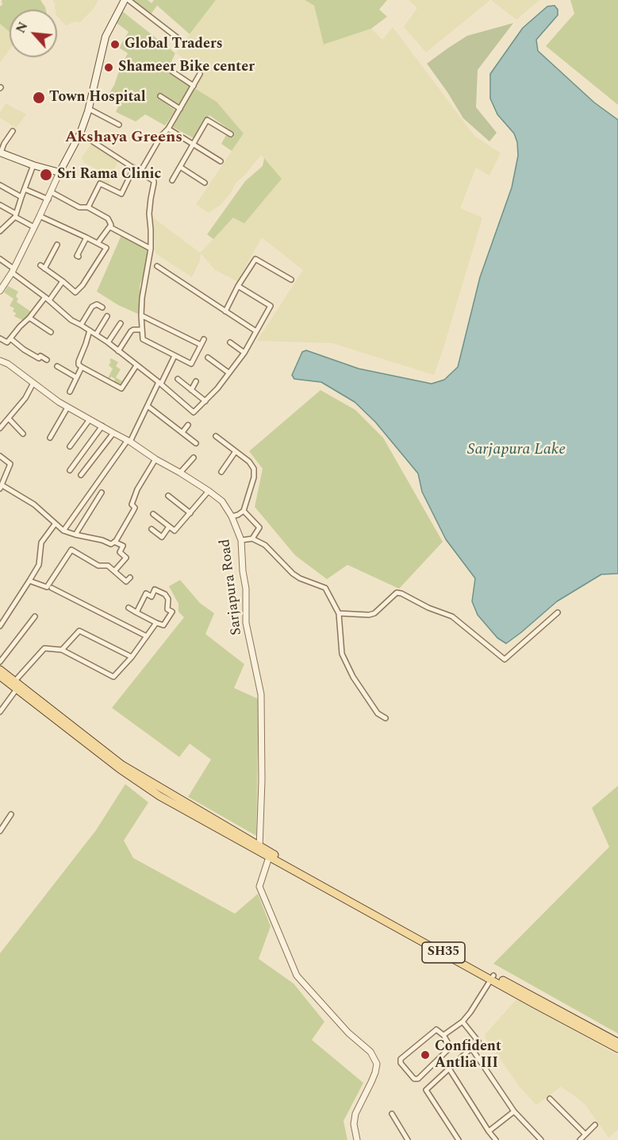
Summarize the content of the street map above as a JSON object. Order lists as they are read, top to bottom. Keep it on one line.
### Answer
{"streets":{"main road":["SH35"],"street":["Sarjapura Road"]},"crossings":[["Sarjapura Road","SH35"]],"districts":["Akshaya Greens"],"water":["Sarjapura Lake"],"places":["Global Traders","Shameer Bike center","Town Hospital","Sri Rama Clinic","Confident Antlia III"],"north":"top left"}
